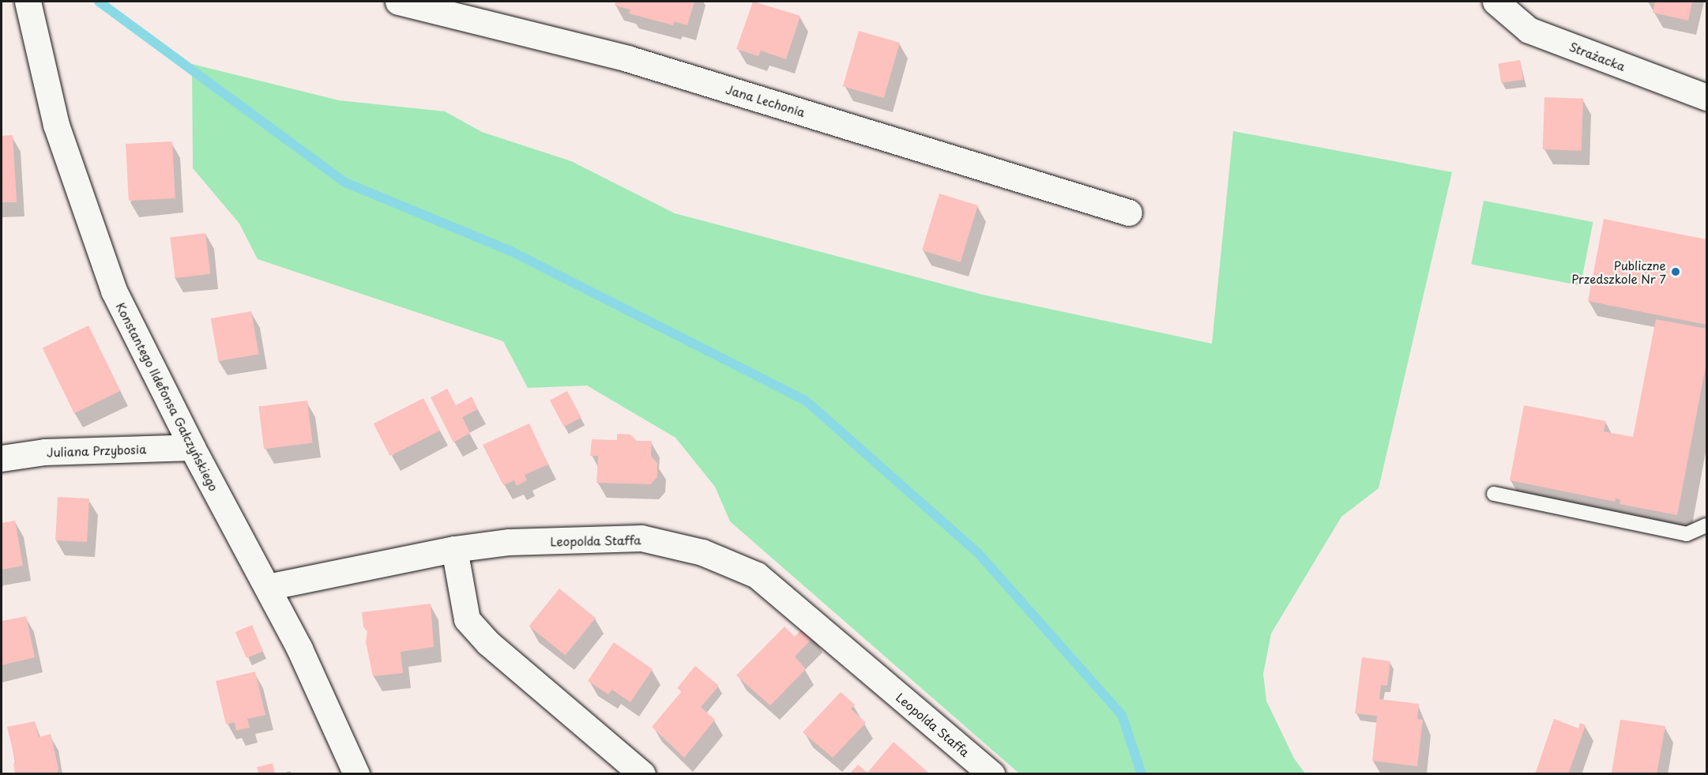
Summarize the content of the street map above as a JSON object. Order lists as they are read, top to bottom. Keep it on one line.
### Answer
{"streets":{"street":["Strażacka","Jana Lechonia","Konstantego Ildefonsa Gałczyńskiego","Juliana Przybosia","Leopolda Staffa"]},"crossings":[["Konstantego Ildefonsa Gałczyńskiego","Juliana Przybosia"],["Konstantego Ildefonsa Gałczyńskiego","Leopolda Staffa"]],"places":["Publiczne Przedszkole Nr 7"]}
